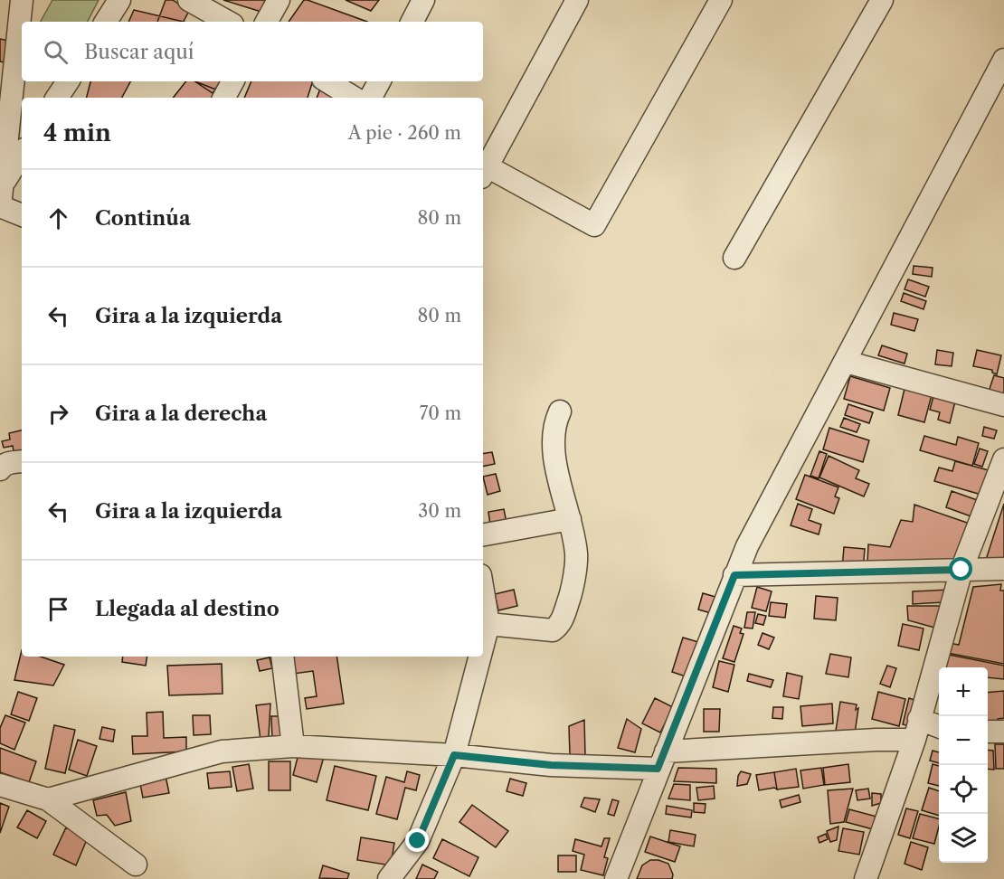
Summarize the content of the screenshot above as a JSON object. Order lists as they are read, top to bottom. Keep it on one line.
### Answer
{"page":{"search":"Buscar aquí","heading":["4 min","A pie · 260 m"],"list":[["Continúa","80 m"],["Gira a la izquierda","80 m"],["Gira a la derecha","70 m"],["Gira a la izquierda","30 m"],"Llegada al destino"],"map_buttons":["+","−"]}}
